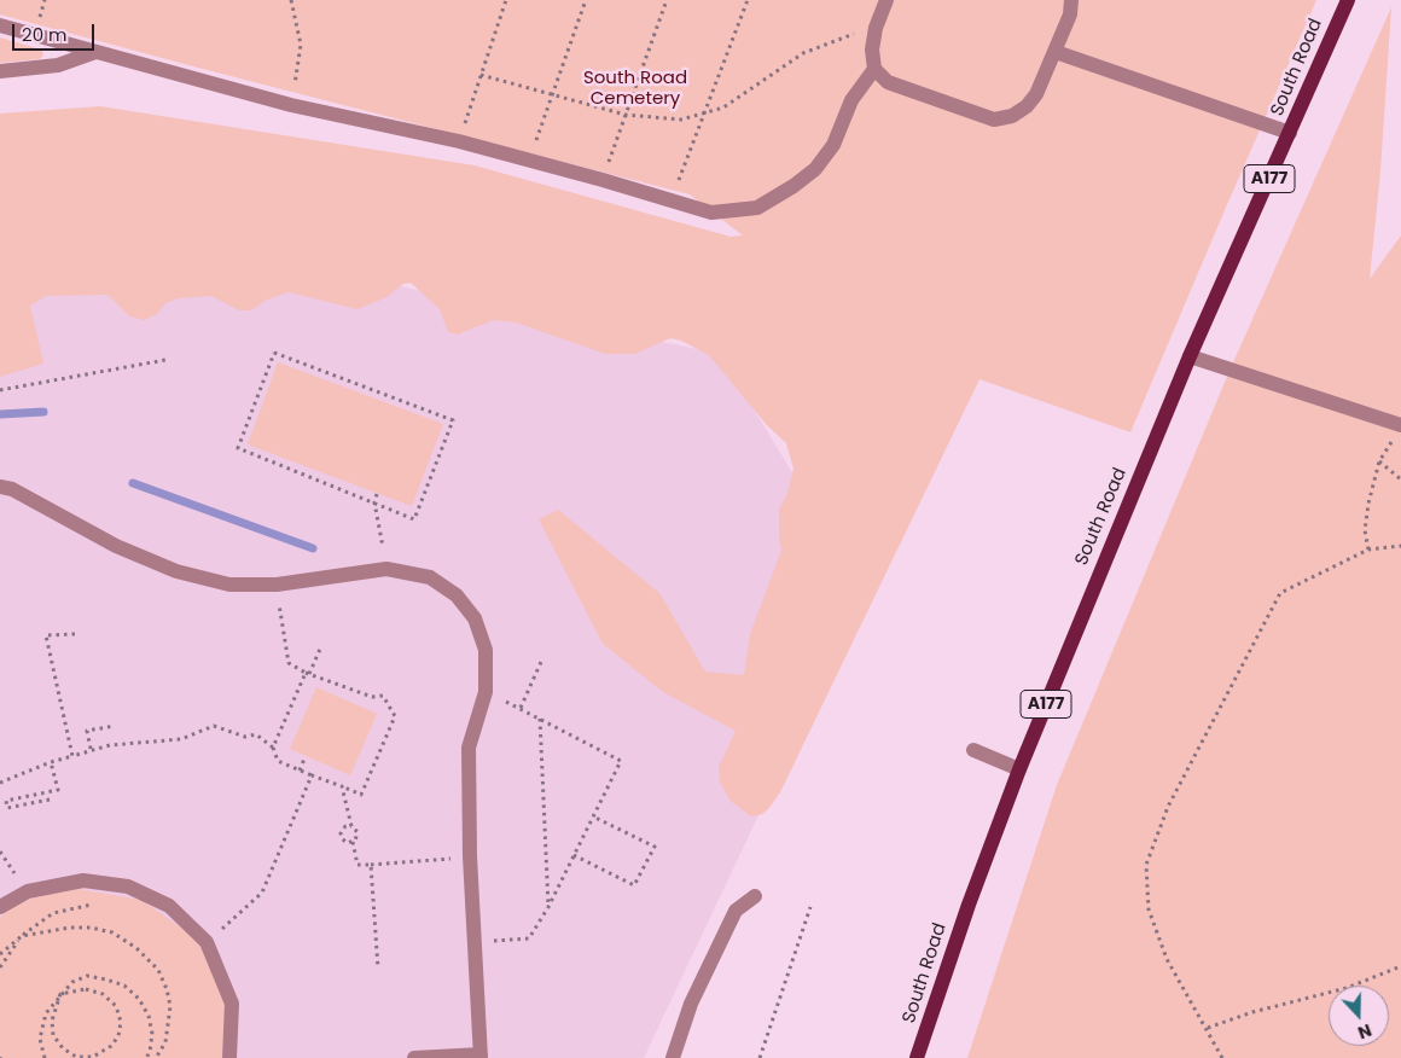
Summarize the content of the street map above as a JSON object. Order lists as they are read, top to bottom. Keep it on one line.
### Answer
{"streets":{"main road":["South Road","A177"]},"parks":["South Road Cemetery"],"scale_bar":"20 m","north":"bottom"}
